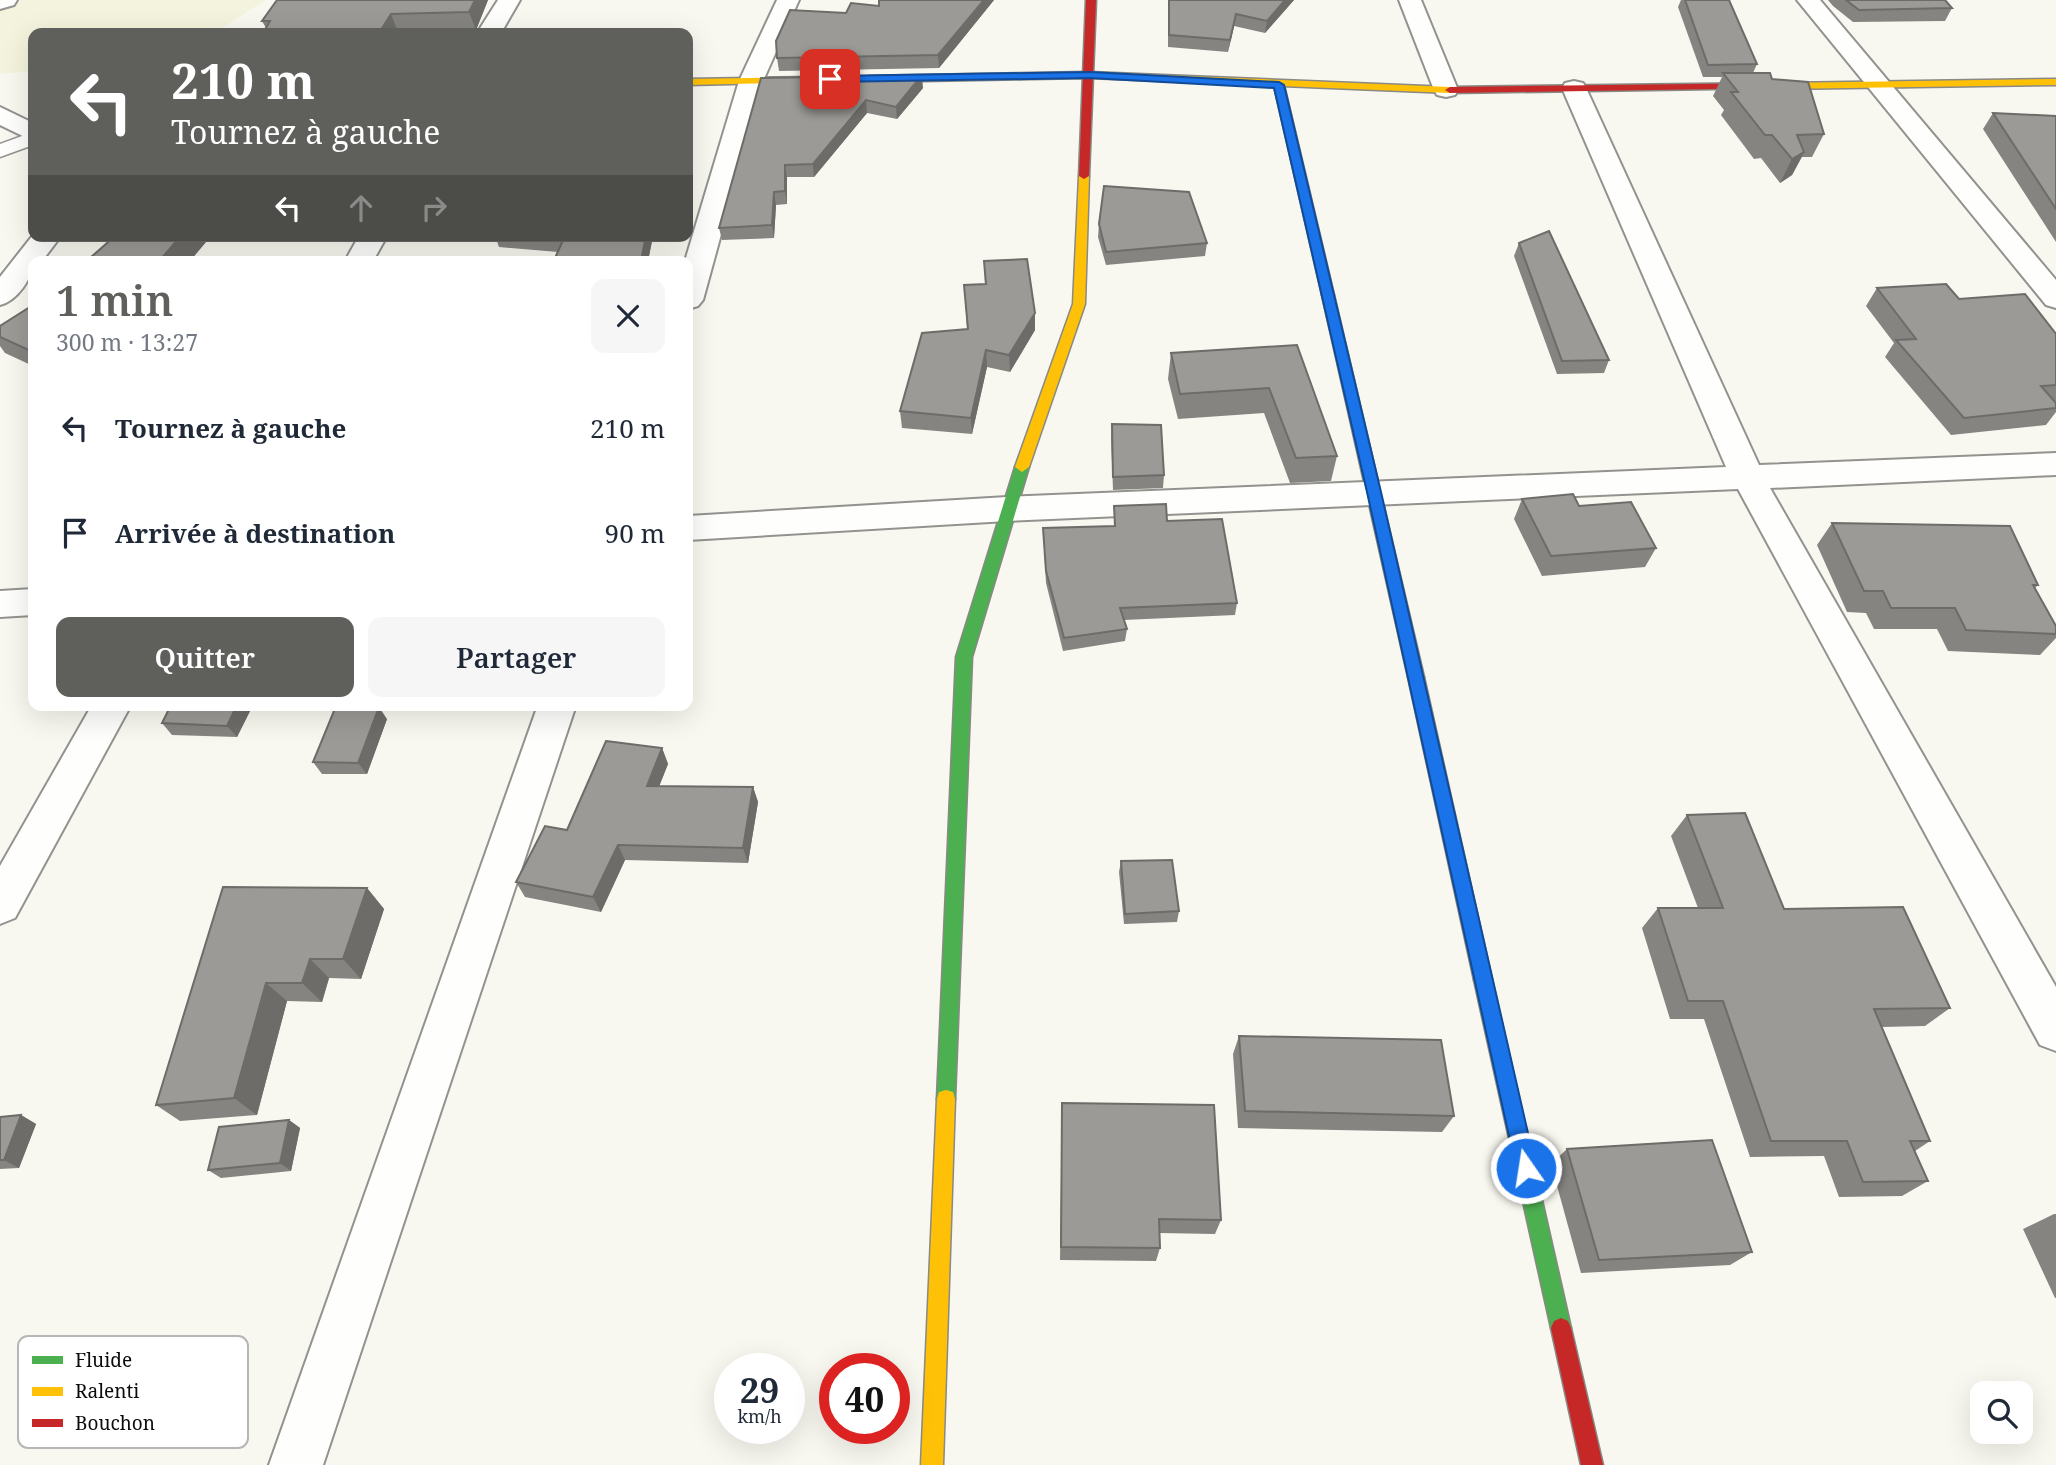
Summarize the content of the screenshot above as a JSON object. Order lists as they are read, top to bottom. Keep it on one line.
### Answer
{"legend":["Fluide","Ralenti","Bouchon"],"page":{"turn":["210 m","Tournez à gauche"],"heading":["1 min","300 m · 13:27"],"list":[{"name":"Tournez à gauche","value":"210 m"},{"name":"Arrivée à destination","value":"90 m"}],"buttons":["Quitter","Partager"],"speed":"29 km/h","limit":"40"}}
